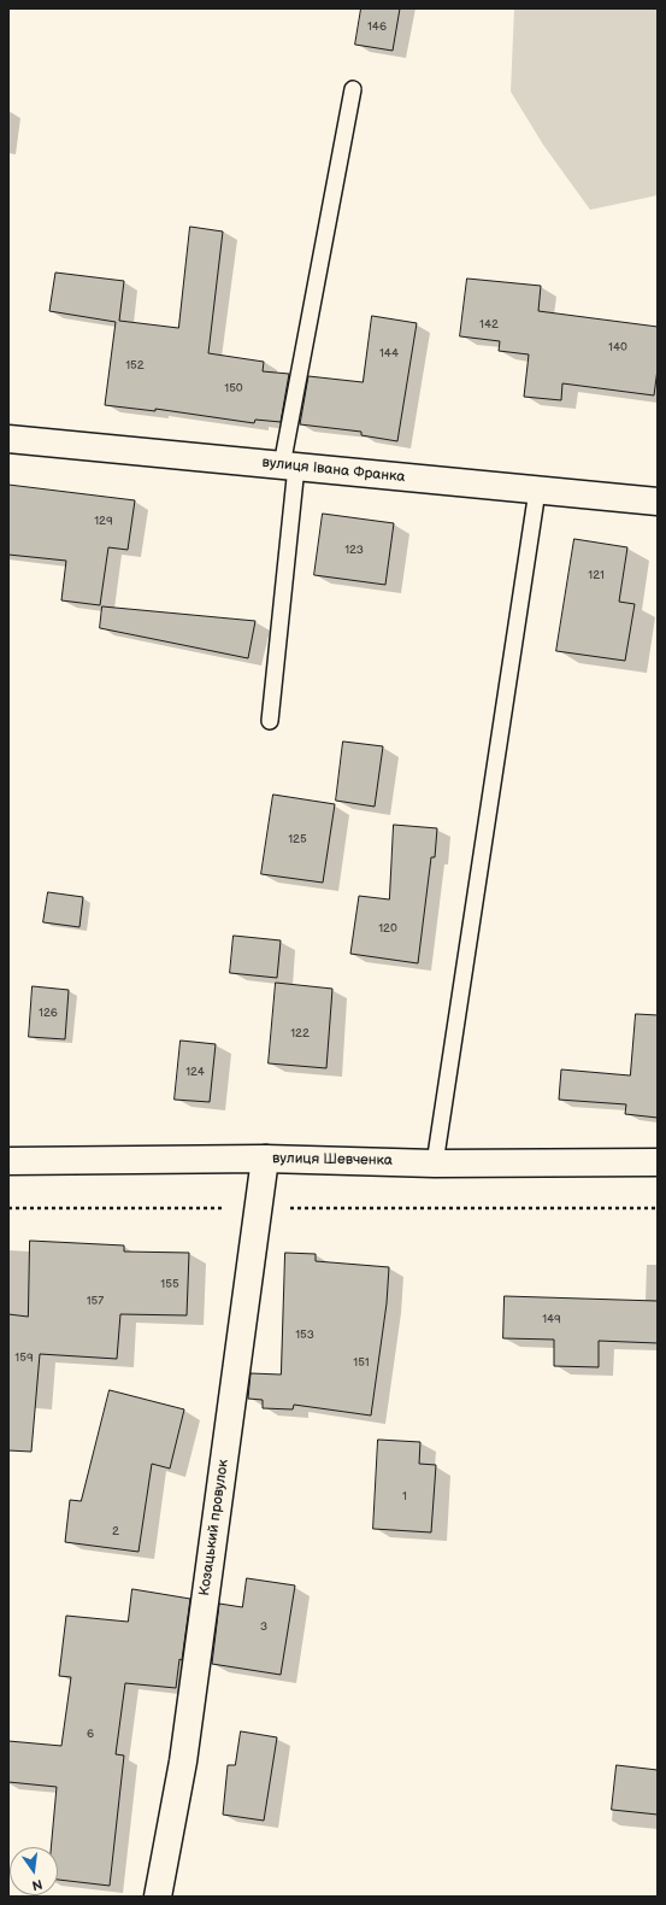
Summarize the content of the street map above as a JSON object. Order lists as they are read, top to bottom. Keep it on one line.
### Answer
{"streets":{"street":["вулиця Івана Франка","вулиця Шевченка","Козацький провулок"]},"crossings":[["вулиця Шевченка","Козацький провулок"]],"house_numbers":["146","142","140","144","152","150","129","123","121","125","120","126","122","124","155","157","149","153","159","151","1","2","3","6"],"north":"bottom"}
